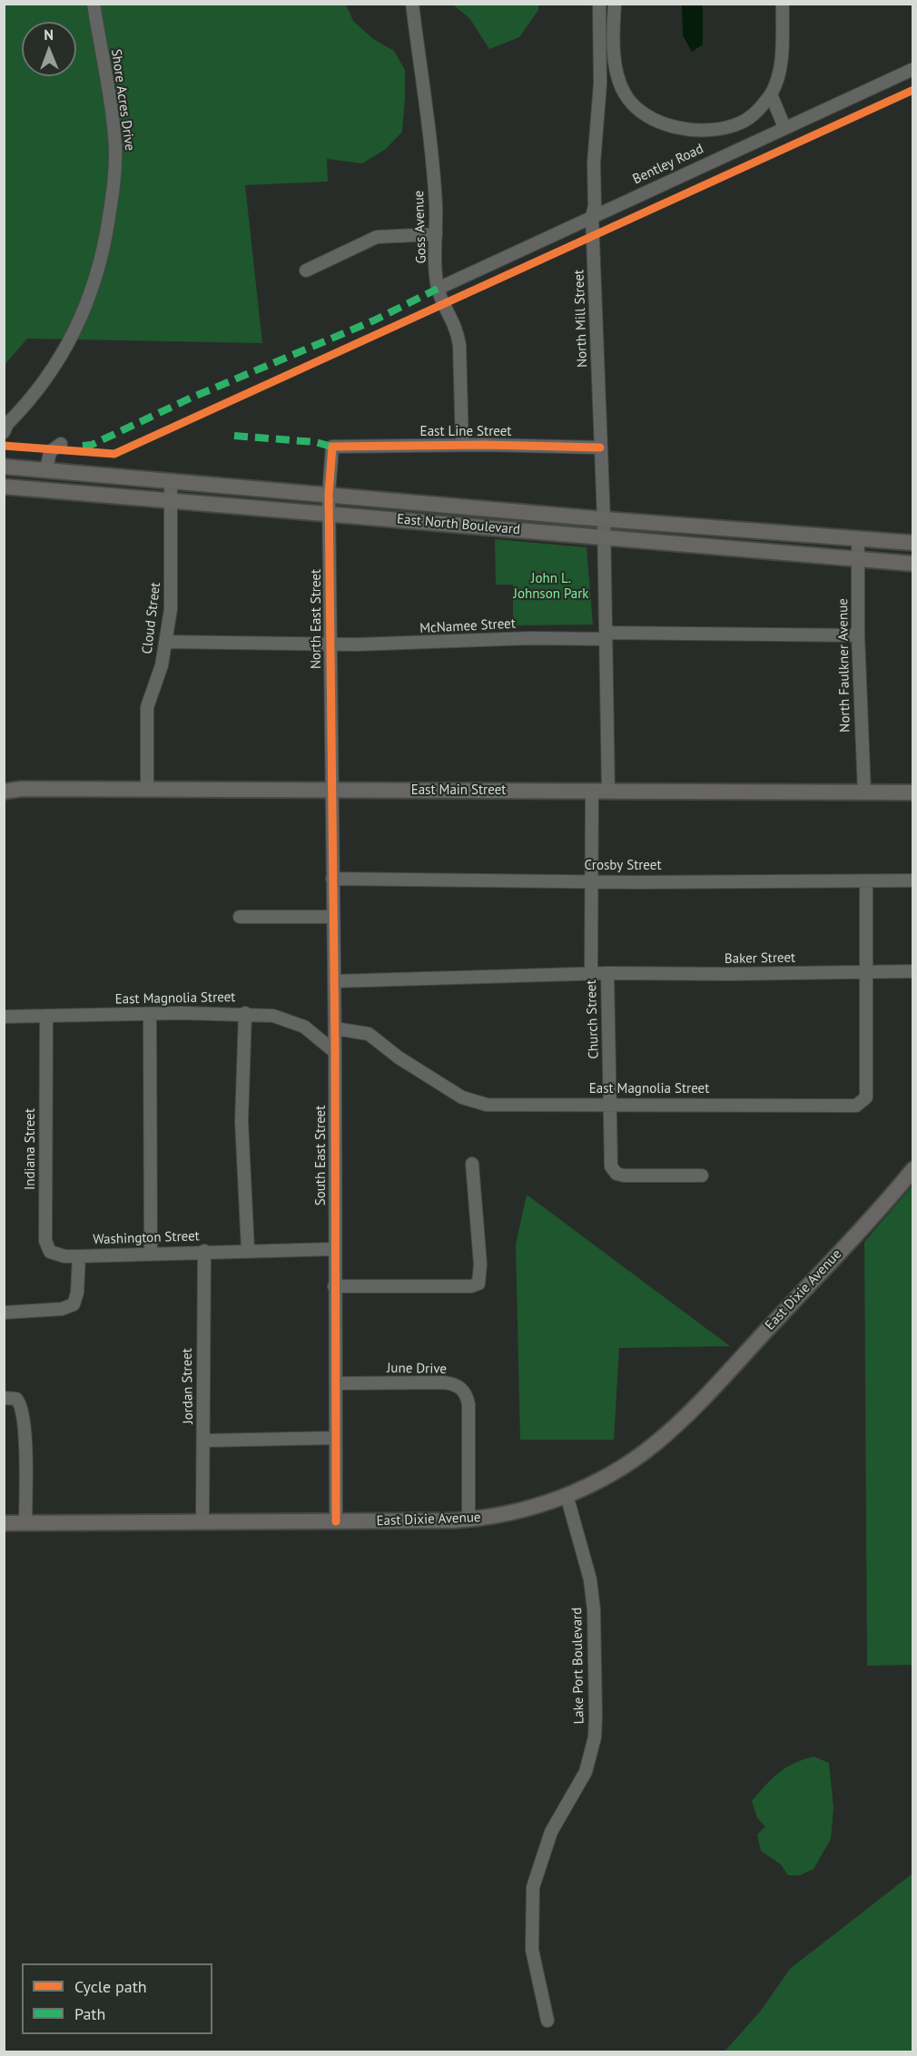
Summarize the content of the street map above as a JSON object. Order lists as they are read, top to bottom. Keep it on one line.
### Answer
{"streets":{"main road":["East North Boulevard","East Main Street","East Dixie Avenue"],"street":["Shore Acres Drive","Bentley Road","Goss Avenue","North Mill Street","East Line Street","Cloud Street","North East Street","McNamee Street","North Faulkner Avenue","Crosby Street","Baker Street","East Magnolia Street","Church Street","Indiana Street","South East Street","Washington Street","June Drive","Jordan Street","Lake Port Boulevard"]},"crossings":[["Bentley Road","Goss Avenue"],["Bentley Road","North Mill Street"],["Goss Avenue","East Line Street"],["North Mill Street","East Line Street"],["North Mill Street","East North Boulevard"],["North Mill Street","McNamee Street"],["North Mill Street","East Main Street"],["East Line Street","North East Street"],["East North Boulevard","Cloud Street"],["East North Boulevard","North East Street"],["East North Boulevard","North Faulkner Avenue"],["Cloud Street","McNamee Street"],["Cloud Street","East Main Street"],["North East Street","McNamee Street"],["North East Street","East Main Street"],["North East Street","South East Street"],["McNamee Street","North Faulkner Avenue"],["North Faulkner Avenue","East Main Street"],["East Main Street","Church Street"],["East Main Street","South East Street"],["Crosby Street","Church Street"],["Crosby Street","South East Street"],["Baker Street","East Magnolia Street"],["Baker Street","Church Street"],["East Magnolia Street","Church Street"],["East Magnolia Street","Indiana Street"],["East Magnolia Street","South East Street"],["Indiana Street","Washington Street"],["South East Street","Washington Street"],["South East Street","East Dixie Avenue"],["South East Street","June Drive"],["Washington Street","Jordan Street"],["East Dixie Avenue","June Drive"],["East Dixie Avenue","Jordan Street"],["East Dixie Avenue","Lake Port Boulevard"]],"parks":["John L. Johnson Park"],"legend":["Cycle path","Path"],"north":"top"}
